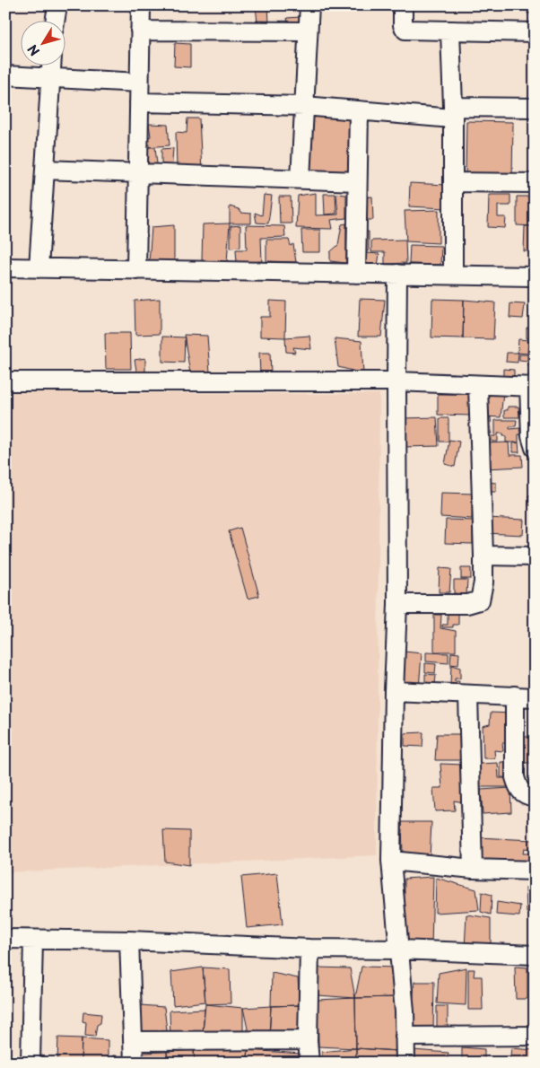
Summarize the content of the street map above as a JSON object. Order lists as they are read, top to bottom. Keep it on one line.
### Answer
{"north":"bottom left"}
